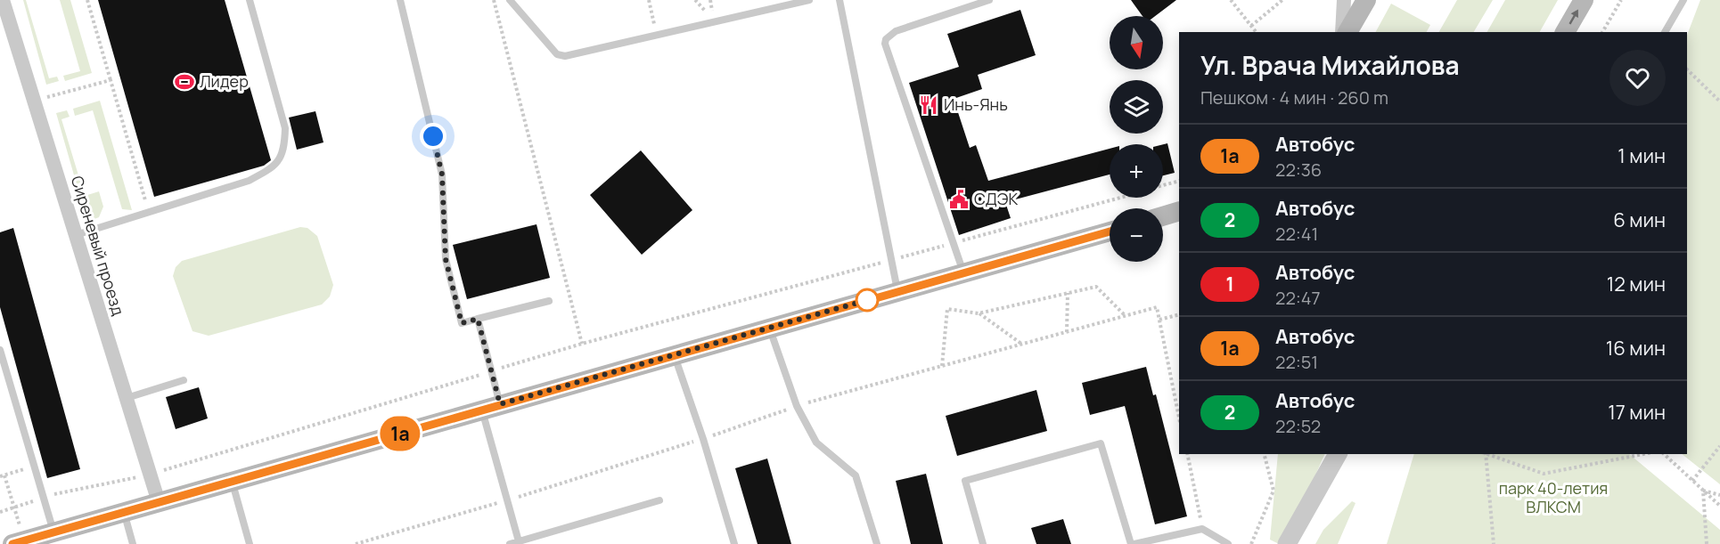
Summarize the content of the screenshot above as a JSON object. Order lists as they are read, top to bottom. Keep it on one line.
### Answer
{"streets":{"street":["Сиреневый проезд"]},"parks":["парк 40-летия ВЛКСМ"],"places":{"sports":["Лидер"],"restaurant":["Инь-Янь"],"public building":["СДЭК"]},"lines":["bus line 1а"],"north":"bottom","page":{"on_map":"1а","map_buttons":["+","−"],"heading":["Ул. Врача Михайлова","Пешком · 4 мин · 260 m"],"list":[{"mark":"1а","name":"Автобус","note":"22:36","value":"1 мин"},{"mark":"2","name":"Автобус","note":"22:41","value":"6 мин"},{"mark":"1","name":"Автобус","note":"22:47","value":"12 мин"},{"mark":"1а","name":"Автобус","note":"22:51","value":"16 мин"},{"mark":"2","name":"Автобус","note":"22:52","value":"17 мин"}]}}
